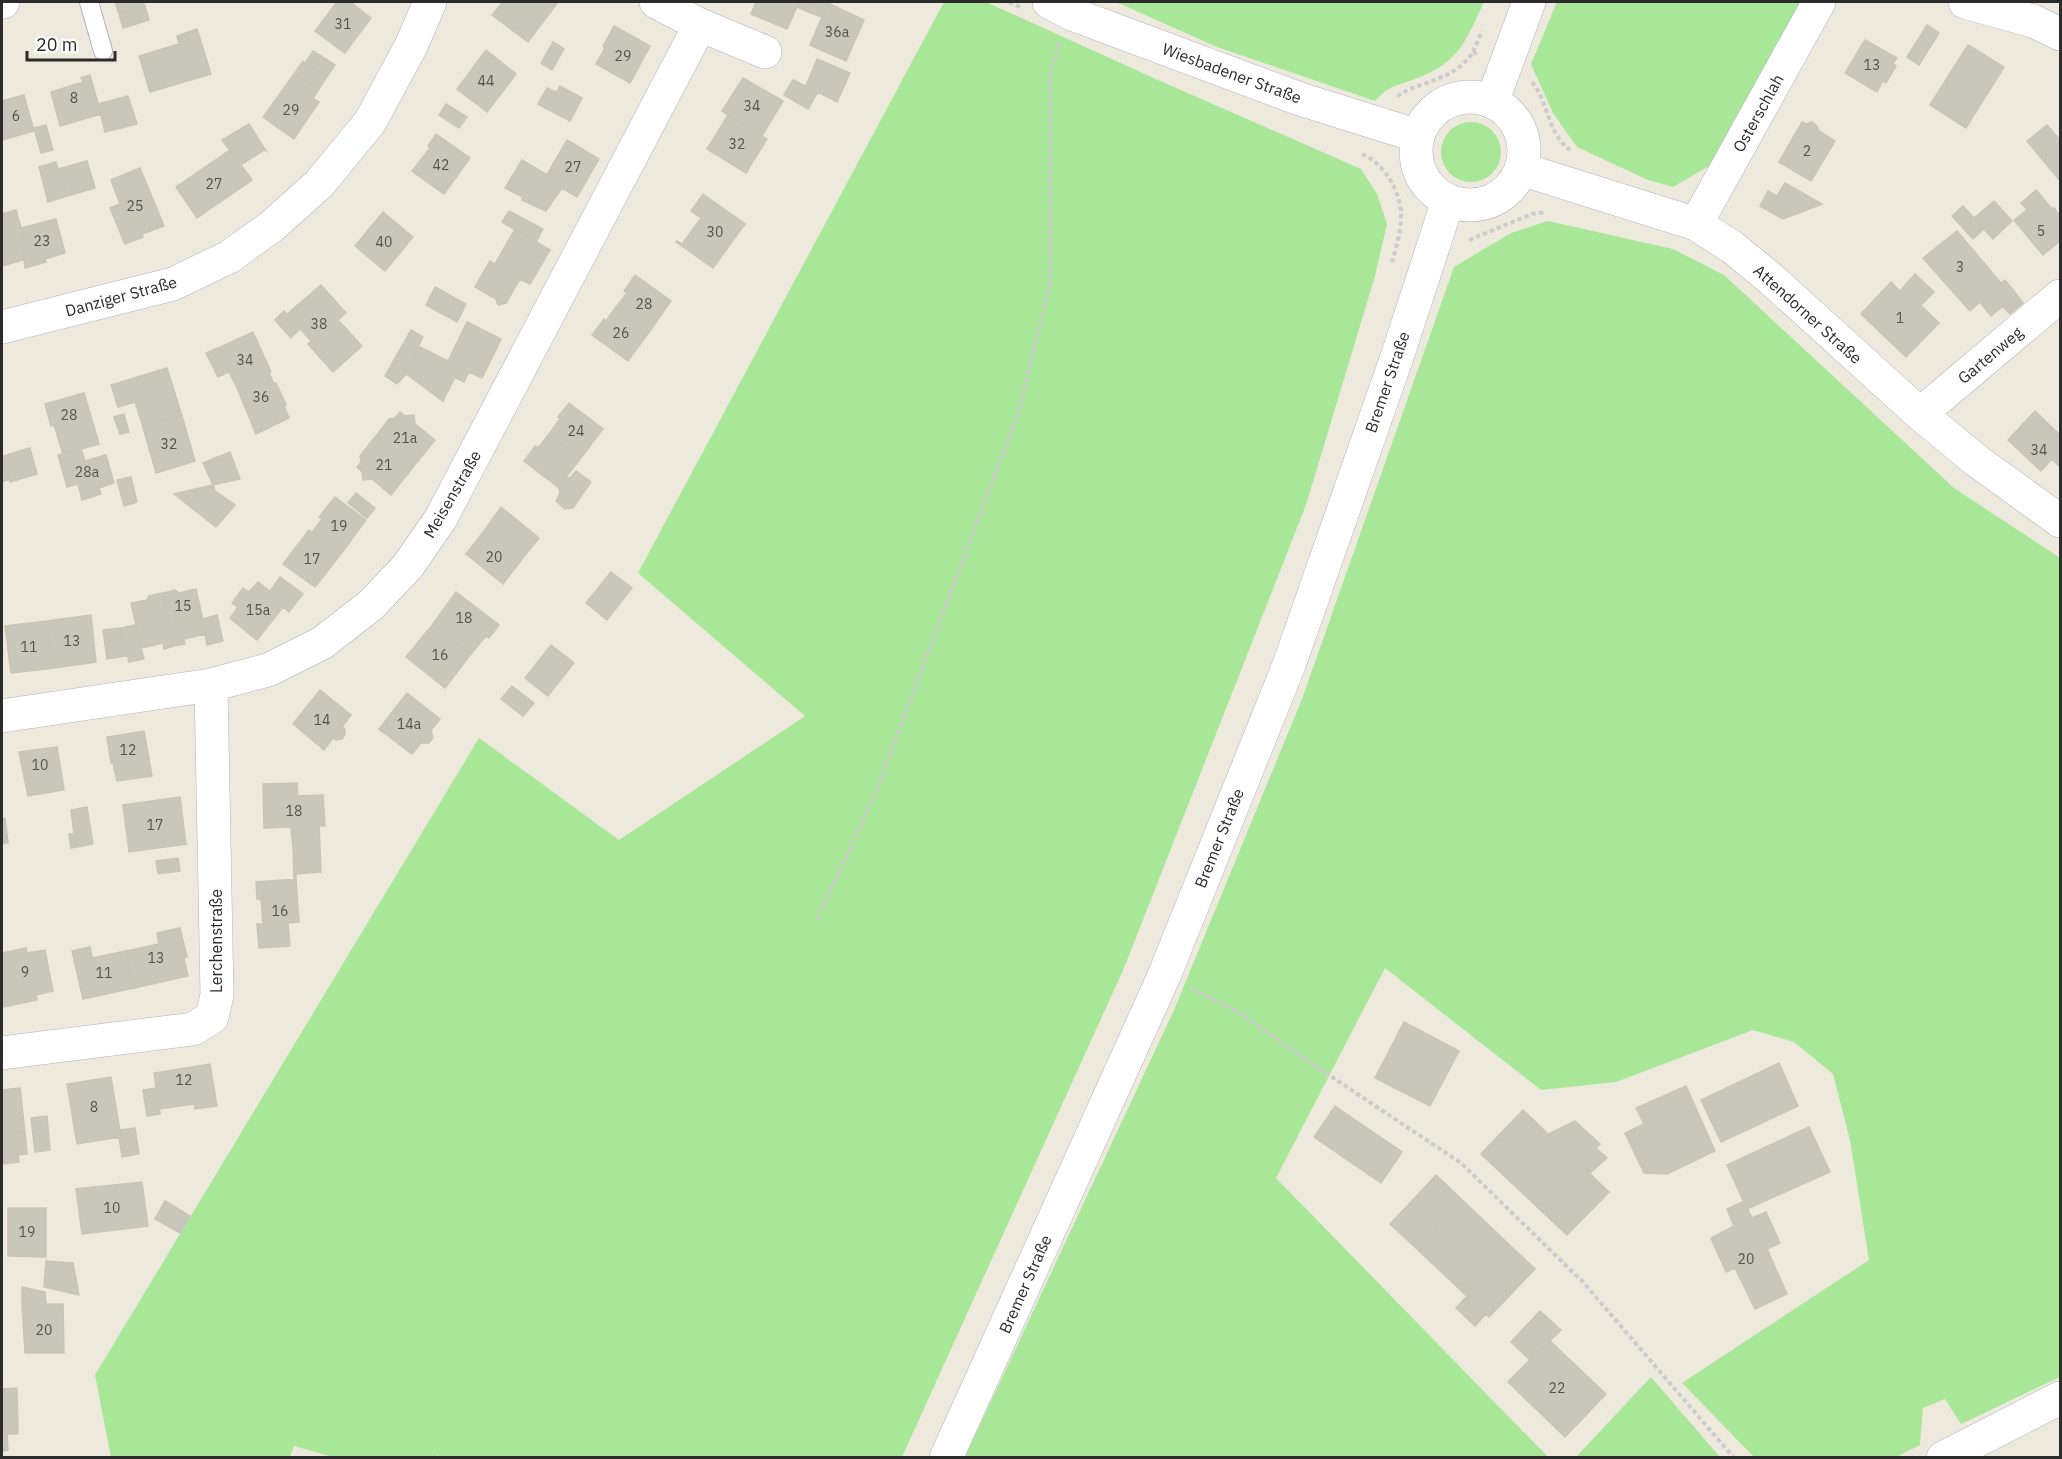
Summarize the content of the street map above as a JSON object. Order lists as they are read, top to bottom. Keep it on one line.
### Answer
{"streets":{"street":["Wiesbadener Straße","Osterschlah","Danziger Straße","Attendorner Straße","Gartenweg","Bremer Straße","Meisenstraße","Lerchenstraße"]},"crossings":[["Wiesbadener Straße","Attendorner Straße"],["Wiesbadener Straße","Bremer Straße"],["Osterschlah","Attendorner Straße"],["Attendorner Straße","Gartenweg"],["Attendorner Straße","Bremer Straße"],["Meisenstraße","Lerchenstraße"]],"house_numbers":["31","36a","29","13","44","8","34","29","6","32","2","42","27","27","25","5","30","23","40","3","28","1","38","26","34","36","28","24","21a","32","34","21","28a","19","20","17","15","15a","18","13","11","16","14","14a","12","10","18","17","16","13","9","11","12","8","10","19","20","20","22"],"scale_bar":"20 m"}
